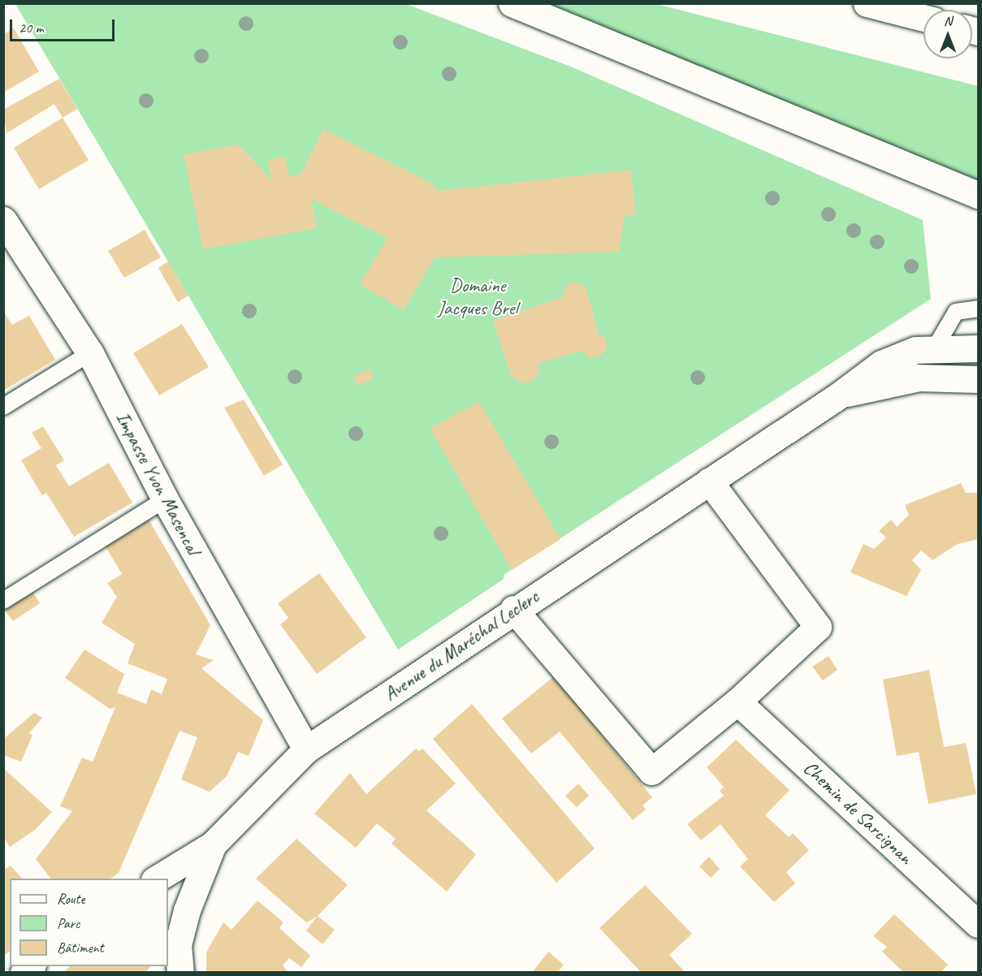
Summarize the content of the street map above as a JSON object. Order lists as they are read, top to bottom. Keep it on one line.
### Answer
{"streets":{"main road":["Impasse Yvon Masencal","Avenue du Maréchal Leclerc","Chemin de Sarcignan"]},"crossings":[["Impasse Yvon Masencal","Avenue du Maréchal Leclerc"]],"parks":["Domaine Jacques Brel"],"legend":["Route","Parc","Bâtiment"],"scale_bar":"20 m","north":"top"}
